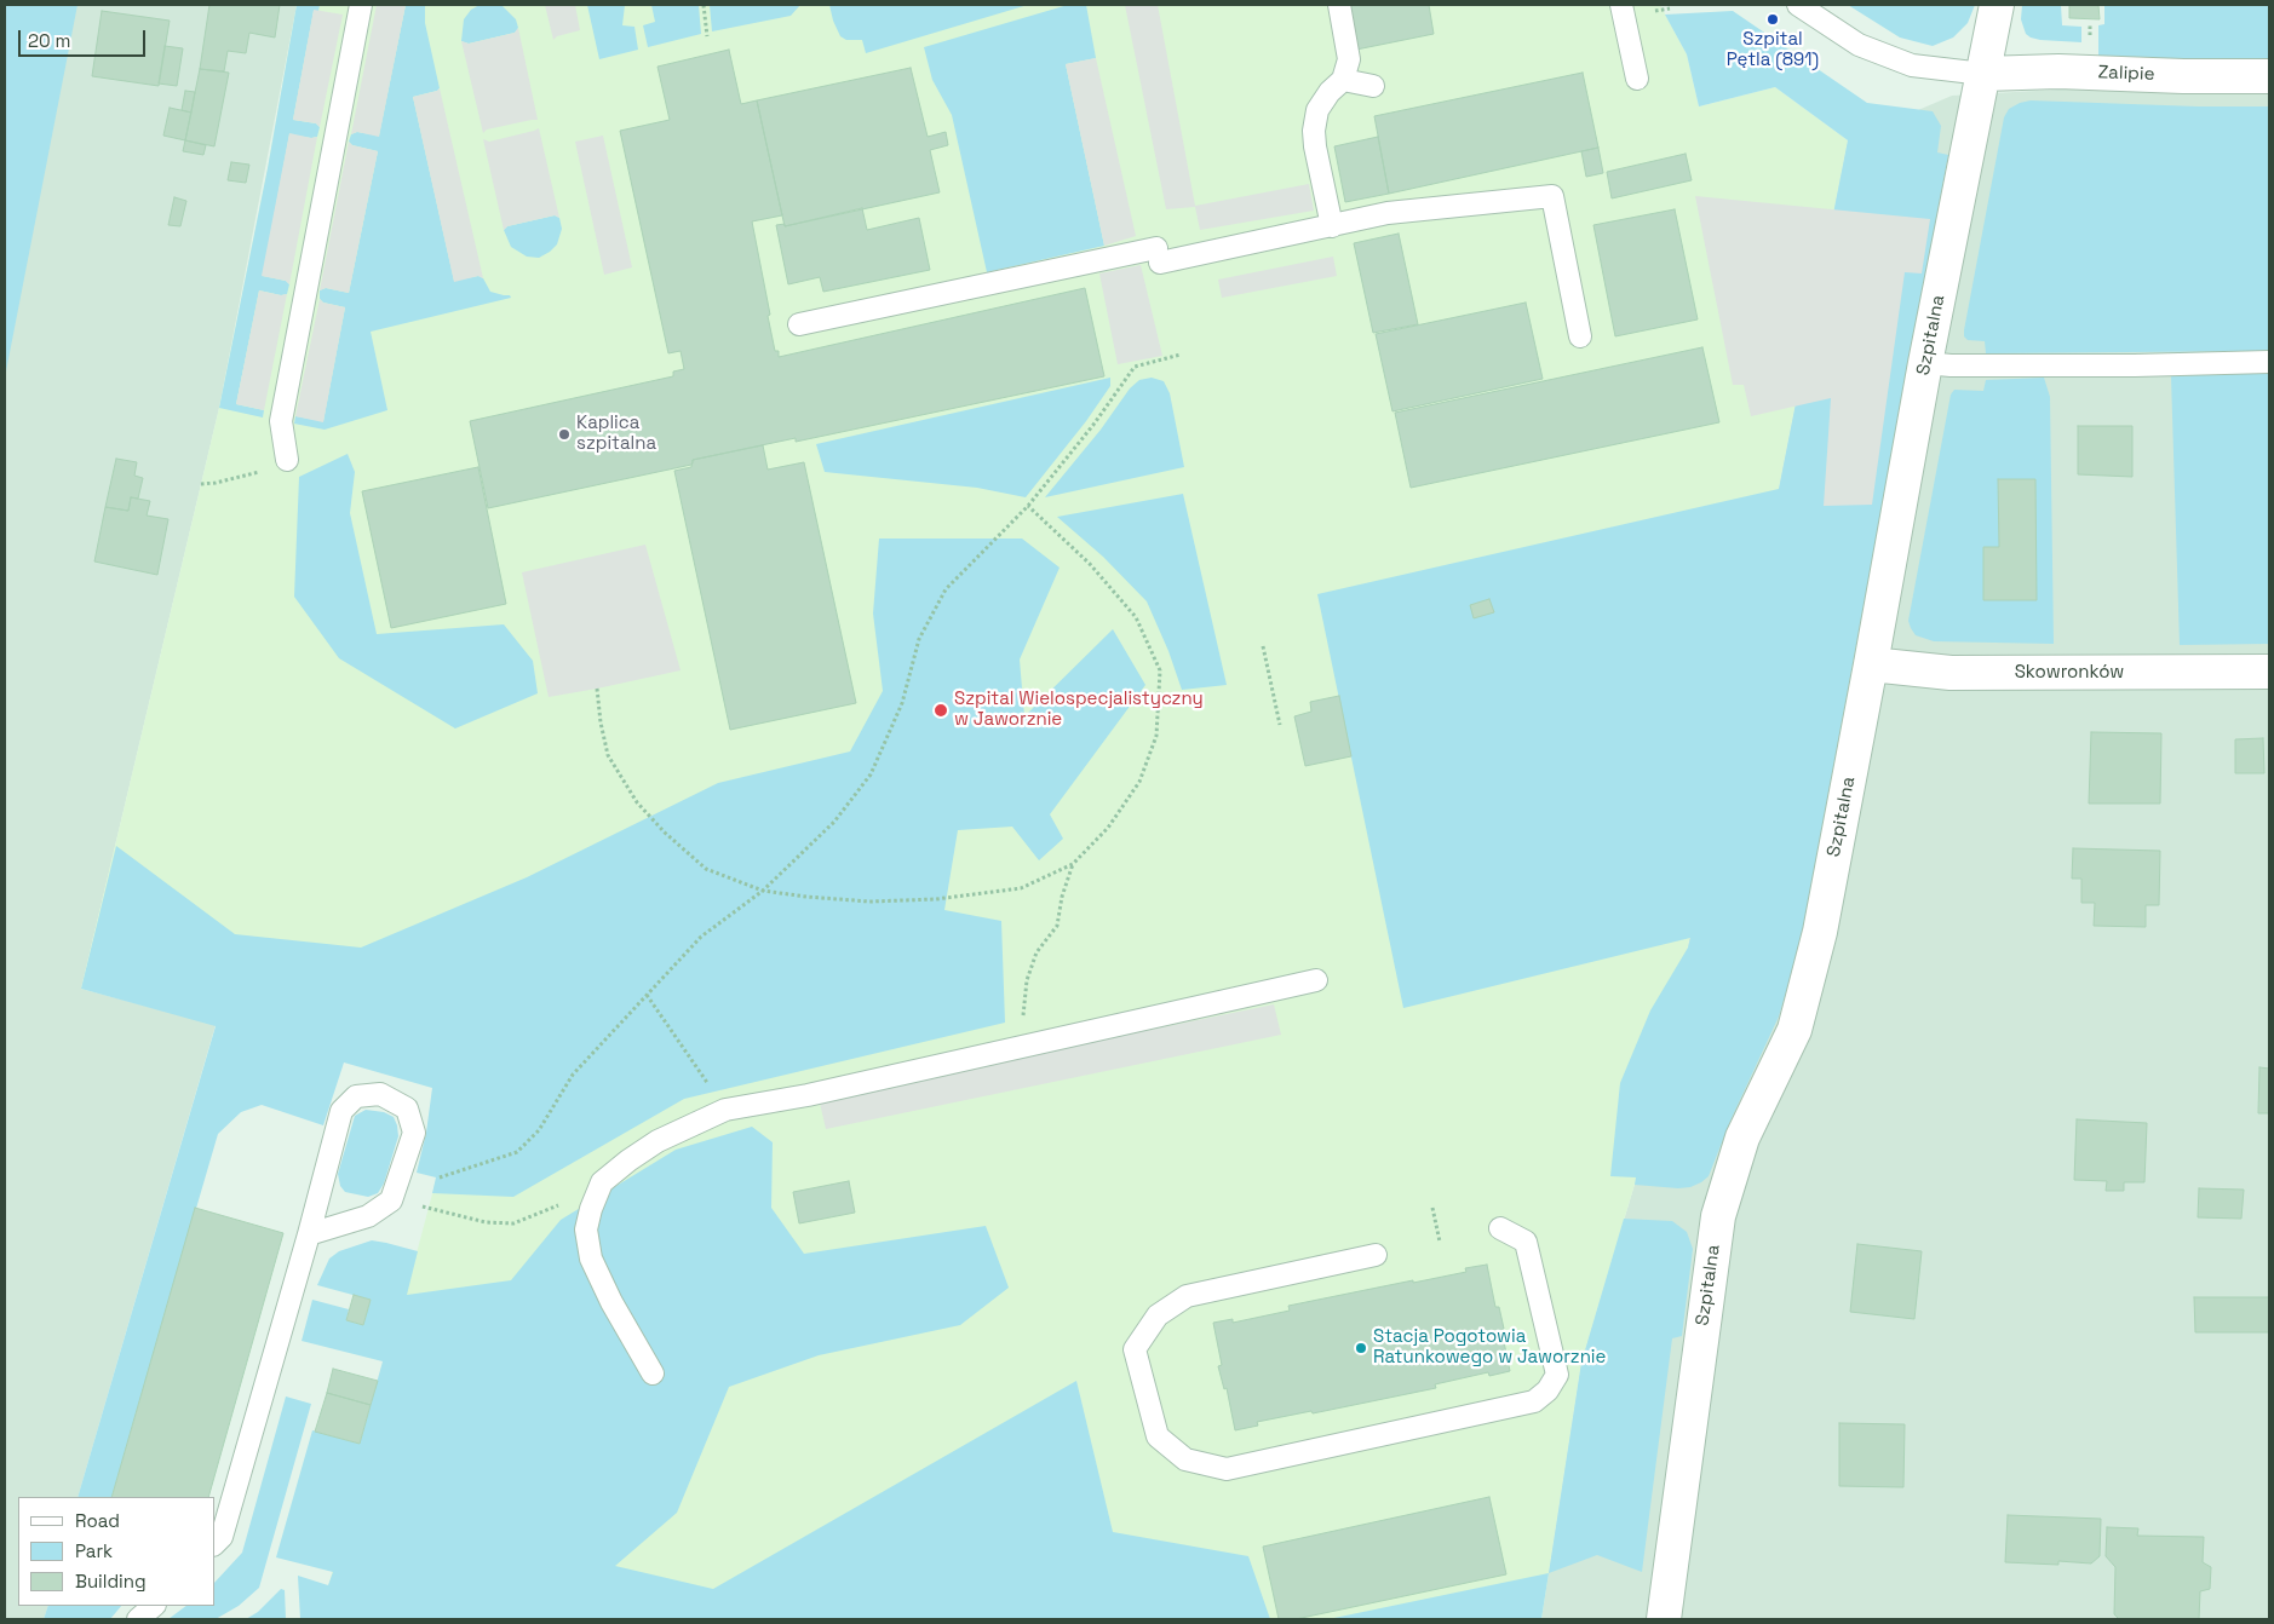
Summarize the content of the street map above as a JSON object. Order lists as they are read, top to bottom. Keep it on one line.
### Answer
{"streets":{"street":["Zalipie","Szpitalna","Skowronków"]},"crossings":[["Zalipie","Szpitalna"],["Szpitalna","Skowronków"]],"places":["Szpital Pętla (891)","Kaplica szpitalna","Szpital Wielospecjalistyczny w Jaworznie","Stacja Pogotowia Ratunkowego w Jaworznie"],"legend":["Road","Park","Building"],"scale_bar":"20 m"}
